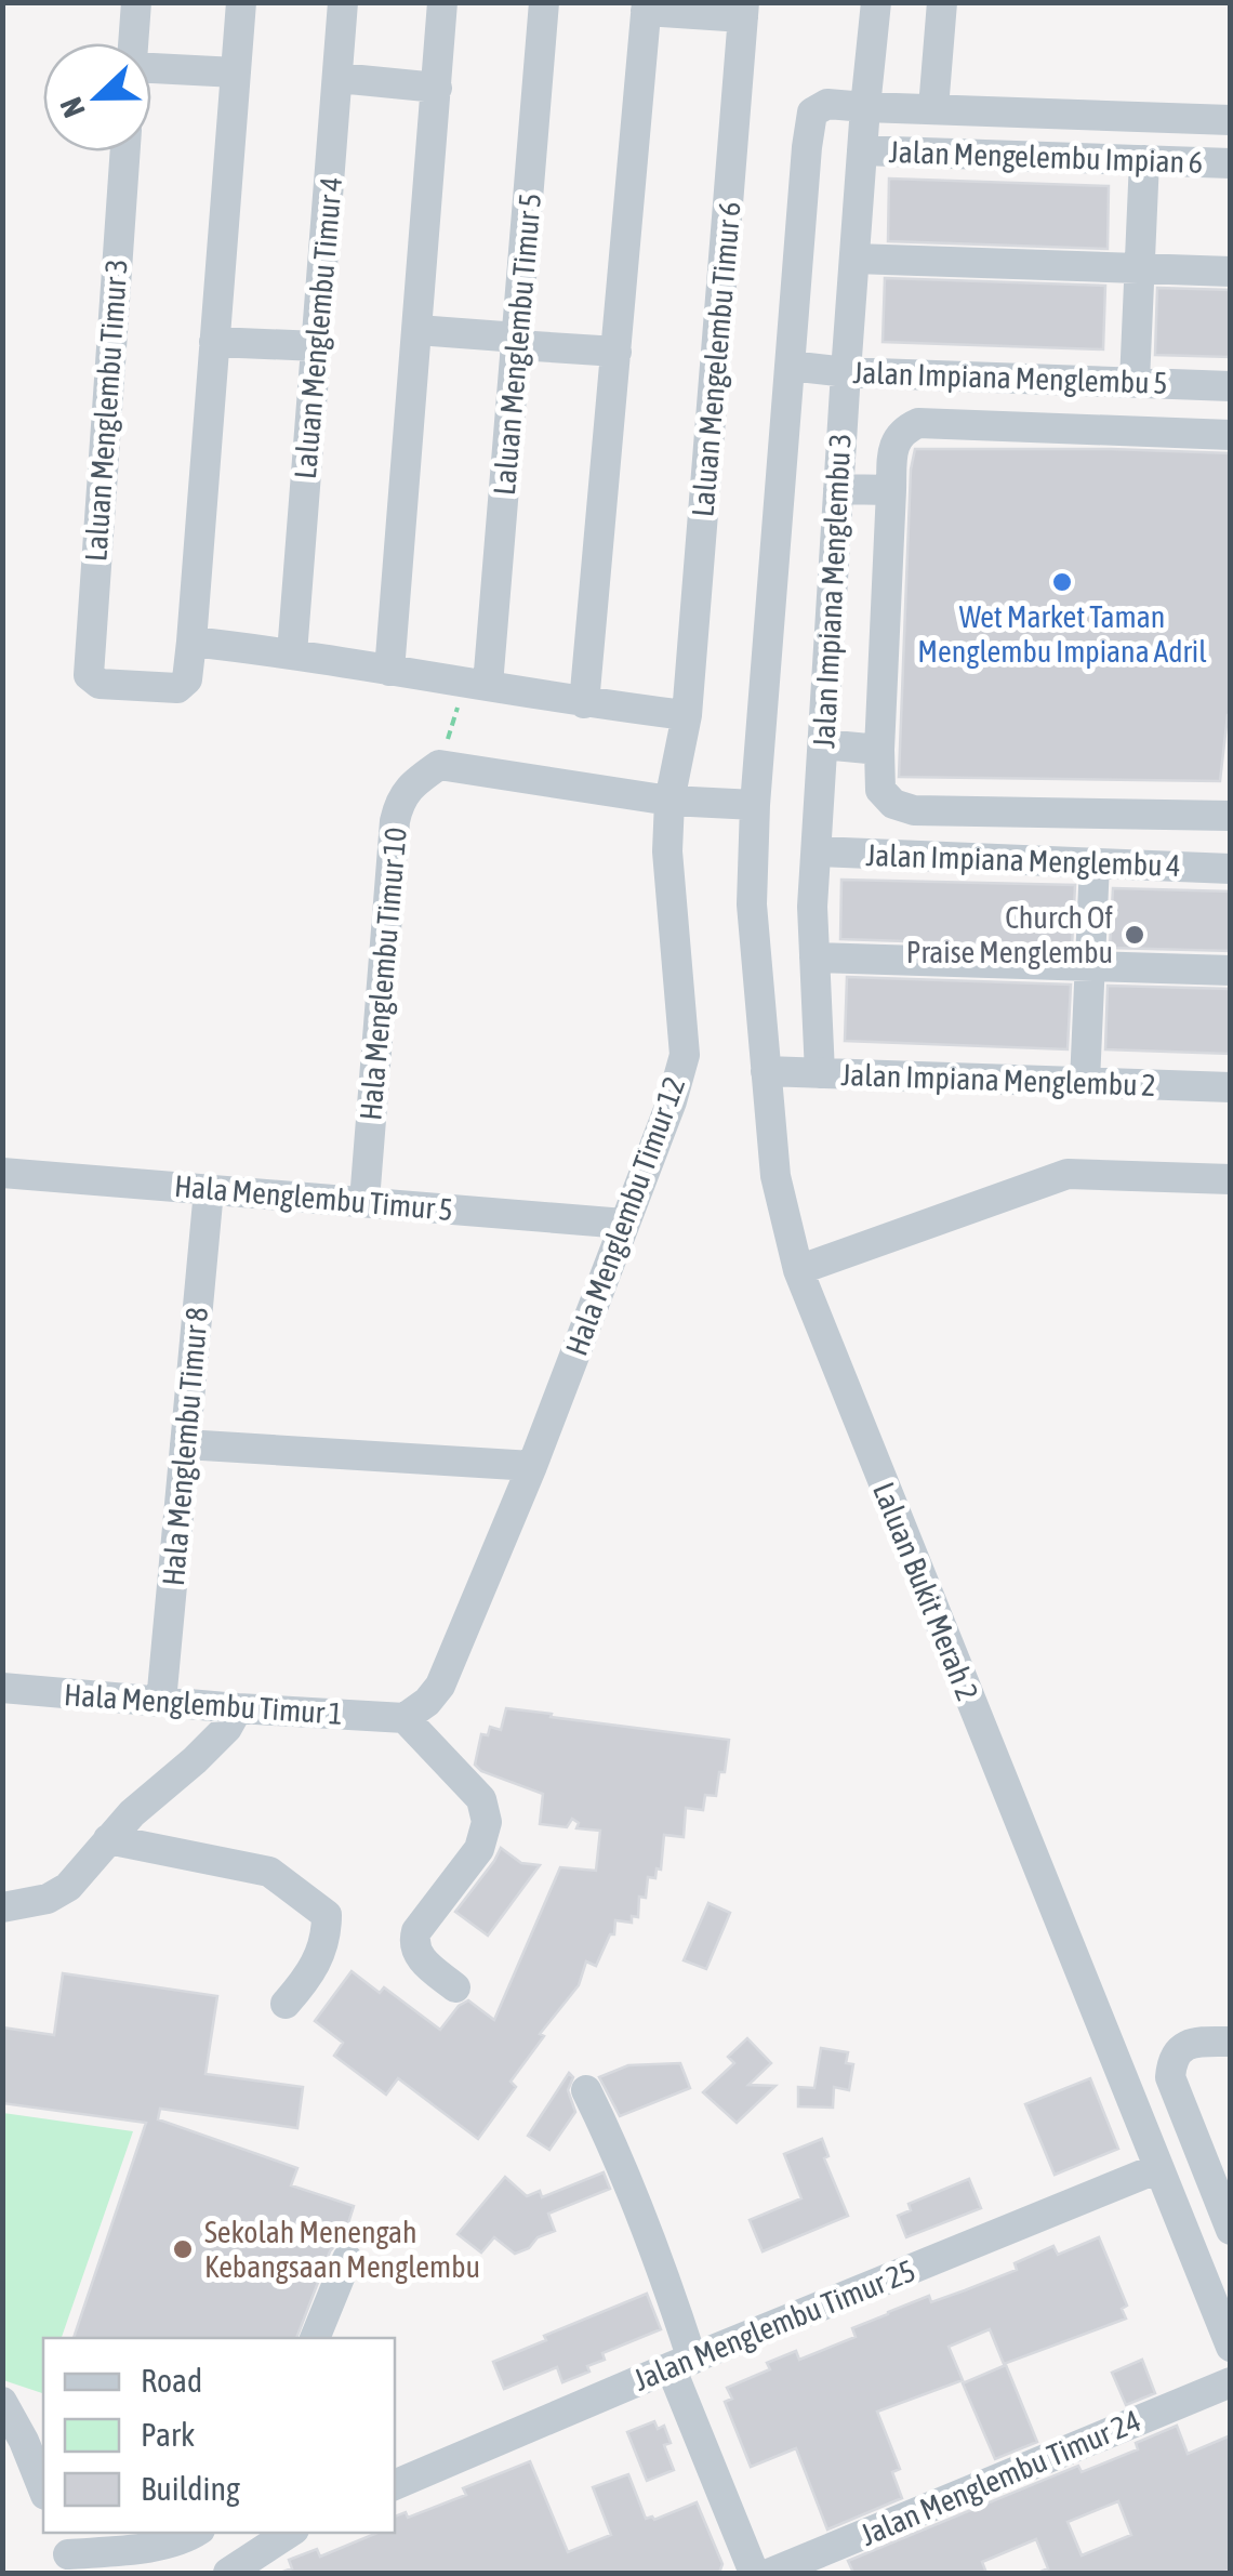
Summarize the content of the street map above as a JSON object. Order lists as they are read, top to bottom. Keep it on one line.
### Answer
{"streets":{"street":["Jalan Mengelembu Impian 6","Laluan Menglembu Timur 4","Laluan Menglembu Timur 5","Laluan Mengelembu Timur 6","Jalan Impiana Menglembu 5","Laluan Menglembu Timur 3","Jalan Impiana Menglembu 3","Jalan Impiana Menglembu 4","Hala Menglembu Timur 10","Jalan Impiana Menglembu 2","Hala Menglembu Timur 5","Hala Menglembu Timur 12","Hala Menglembu Timur 8","Laluan Bukit Merah 2","Hala Menglembu Timur 1","Jalan Menglembu Timur 25","Jalan Menglembu Timur 24"]},"crossings":[["Jalan Mengelembu Impian 6","Jalan Impiana Menglembu 3"],["Laluan Mengelembu Timur 6","Hala Menglembu Timur 12"],["Jalan Impiana Menglembu 5","Jalan Impiana Menglembu 3"],["Jalan Impiana Menglembu 5","Laluan Bukit Merah 2"],["Jalan Impiana Menglembu 3","Jalan Impiana Menglembu 4"],["Jalan Impiana Menglembu 3","Jalan Impiana Menglembu 2"],["Jalan Impiana Menglembu 3","Laluan Bukit Merah 2"],["Hala Menglembu Timur 10","Hala Menglembu Timur 5"],["Jalan Impiana Menglembu 2","Laluan Bukit Merah 2"],["Hala Menglembu Timur 5","Hala Menglembu Timur 12"],["Hala Menglembu Timur 5","Hala Menglembu Timur 8"],["Hala Menglembu Timur 12","Hala Menglembu Timur 1"],["Hala Menglembu Timur 8","Hala Menglembu Timur 1"],["Laluan Bukit Merah 2","Jalan Menglembu Timur 25"]],"places":["Wet Market Taman Menglembu Impiana Adril","Church Of Praise Menglembu","Sekolah Menengah Kebangsaan Menglembu"],"legend":["Road","Park","Building"],"north":"left"}
